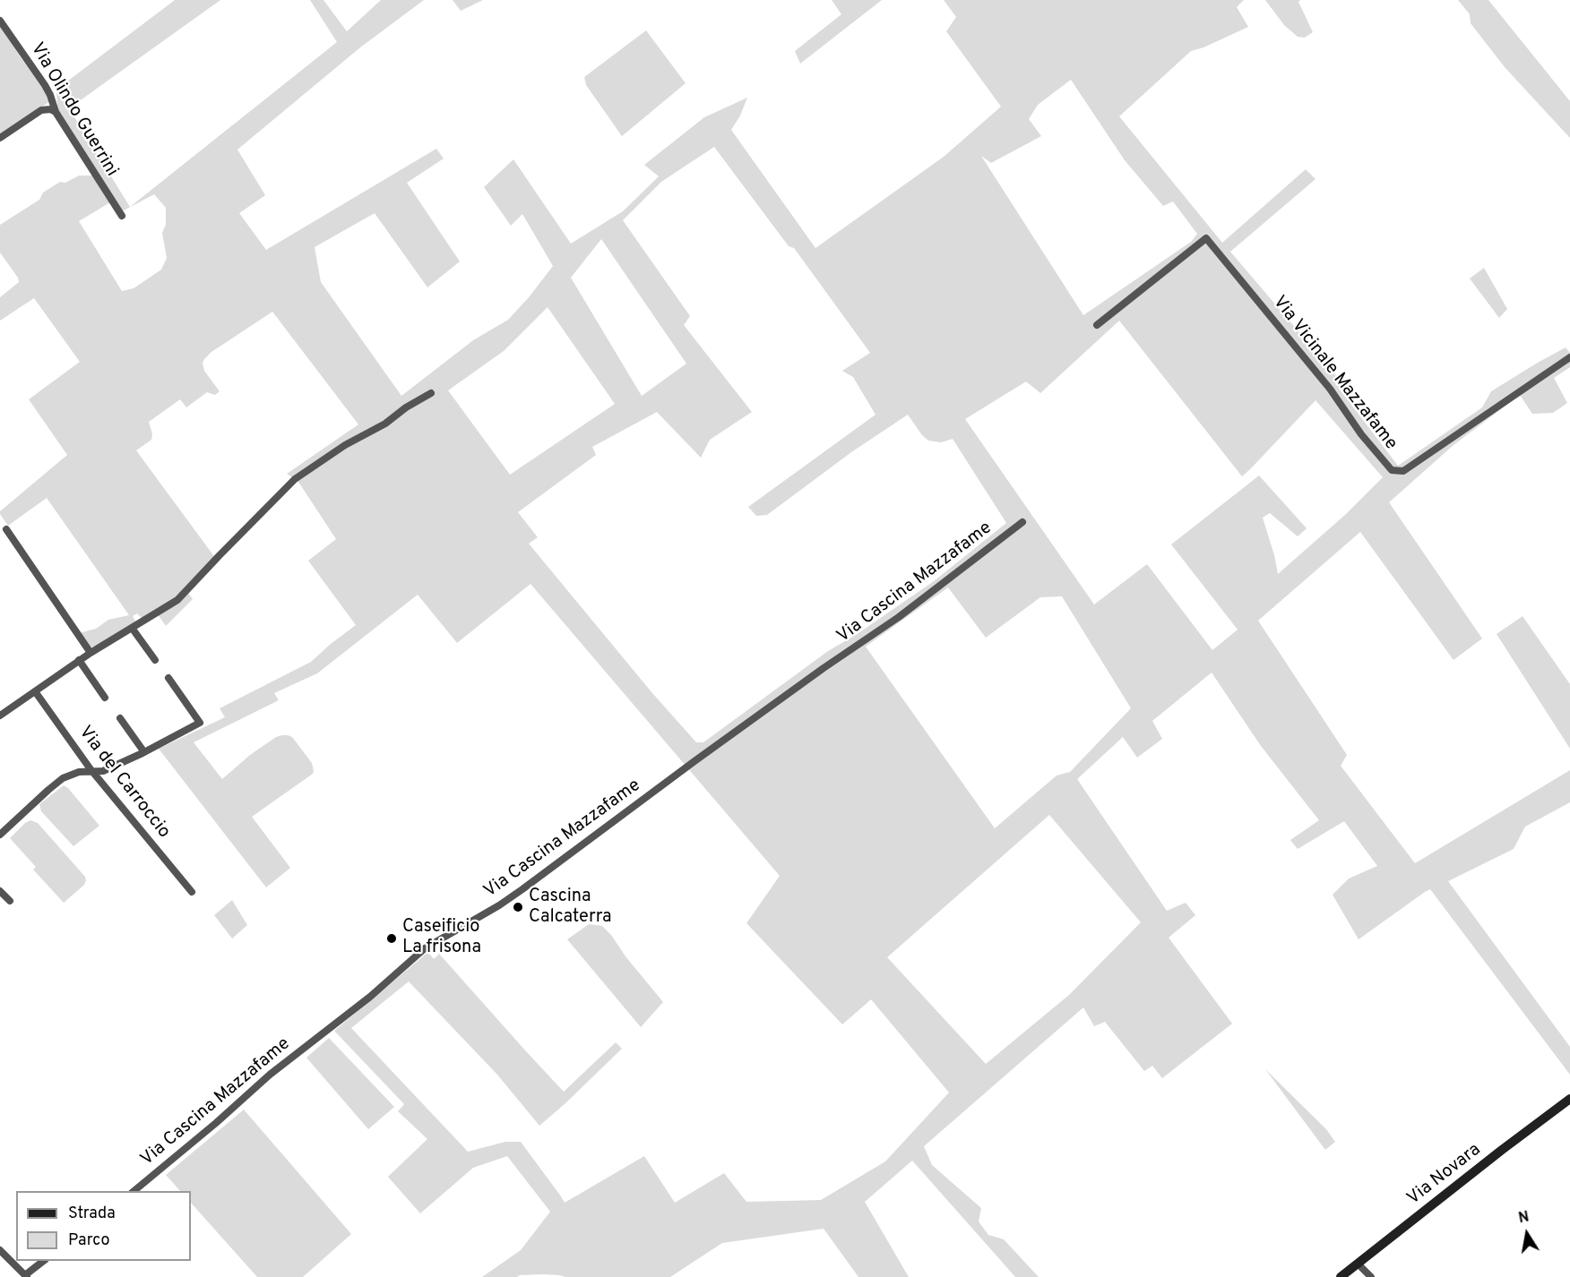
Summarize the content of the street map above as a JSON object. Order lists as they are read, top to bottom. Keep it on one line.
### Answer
{"streets":{"street":["Via Olindo Guerrini","Via Vicinale Mazzafame","Via Cascina Mazzafame","Via del Carroccio","Via Novara"]},"places":["Cascina Calcaterra","Caseificio La frisona"],"legend":["Strada","Parco"],"north":"top"}
